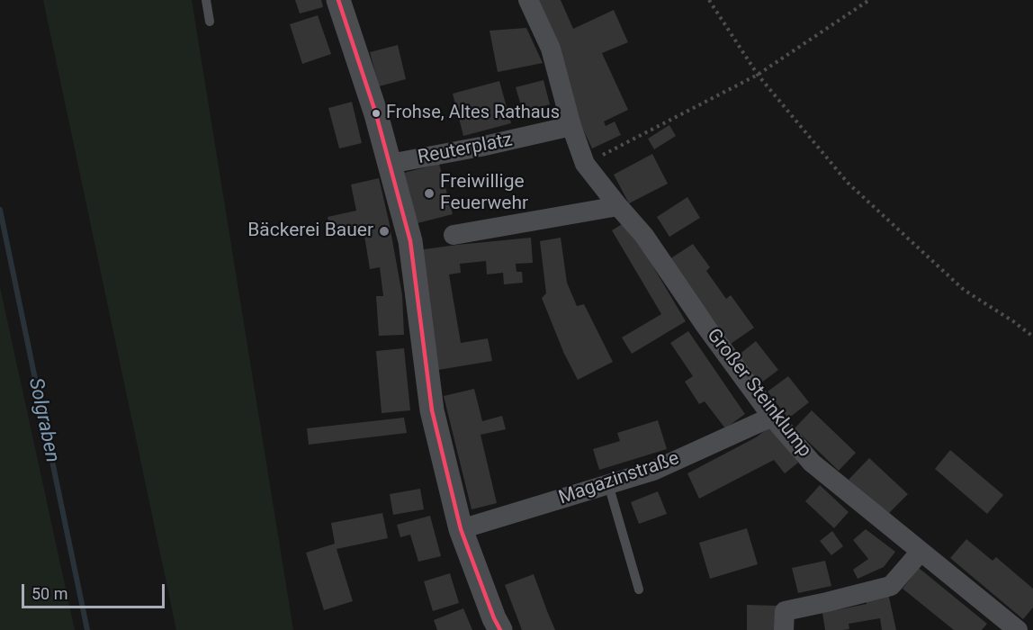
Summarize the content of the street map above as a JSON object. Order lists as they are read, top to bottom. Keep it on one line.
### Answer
{"streets":{"street":["Reuterplatz","Großer Steinklump","Magazinstraße"]},"crossings":[["Reuterplatz","Großer Steinklump"],["Großer Steinklump","Magazinstraße"]],"water":["Solgraben"],"places":["Frohse, Altes Rathaus","Freiwillige Feuerwehr","Bäckerei Bauer"],"scale_bar":"50 m"}
